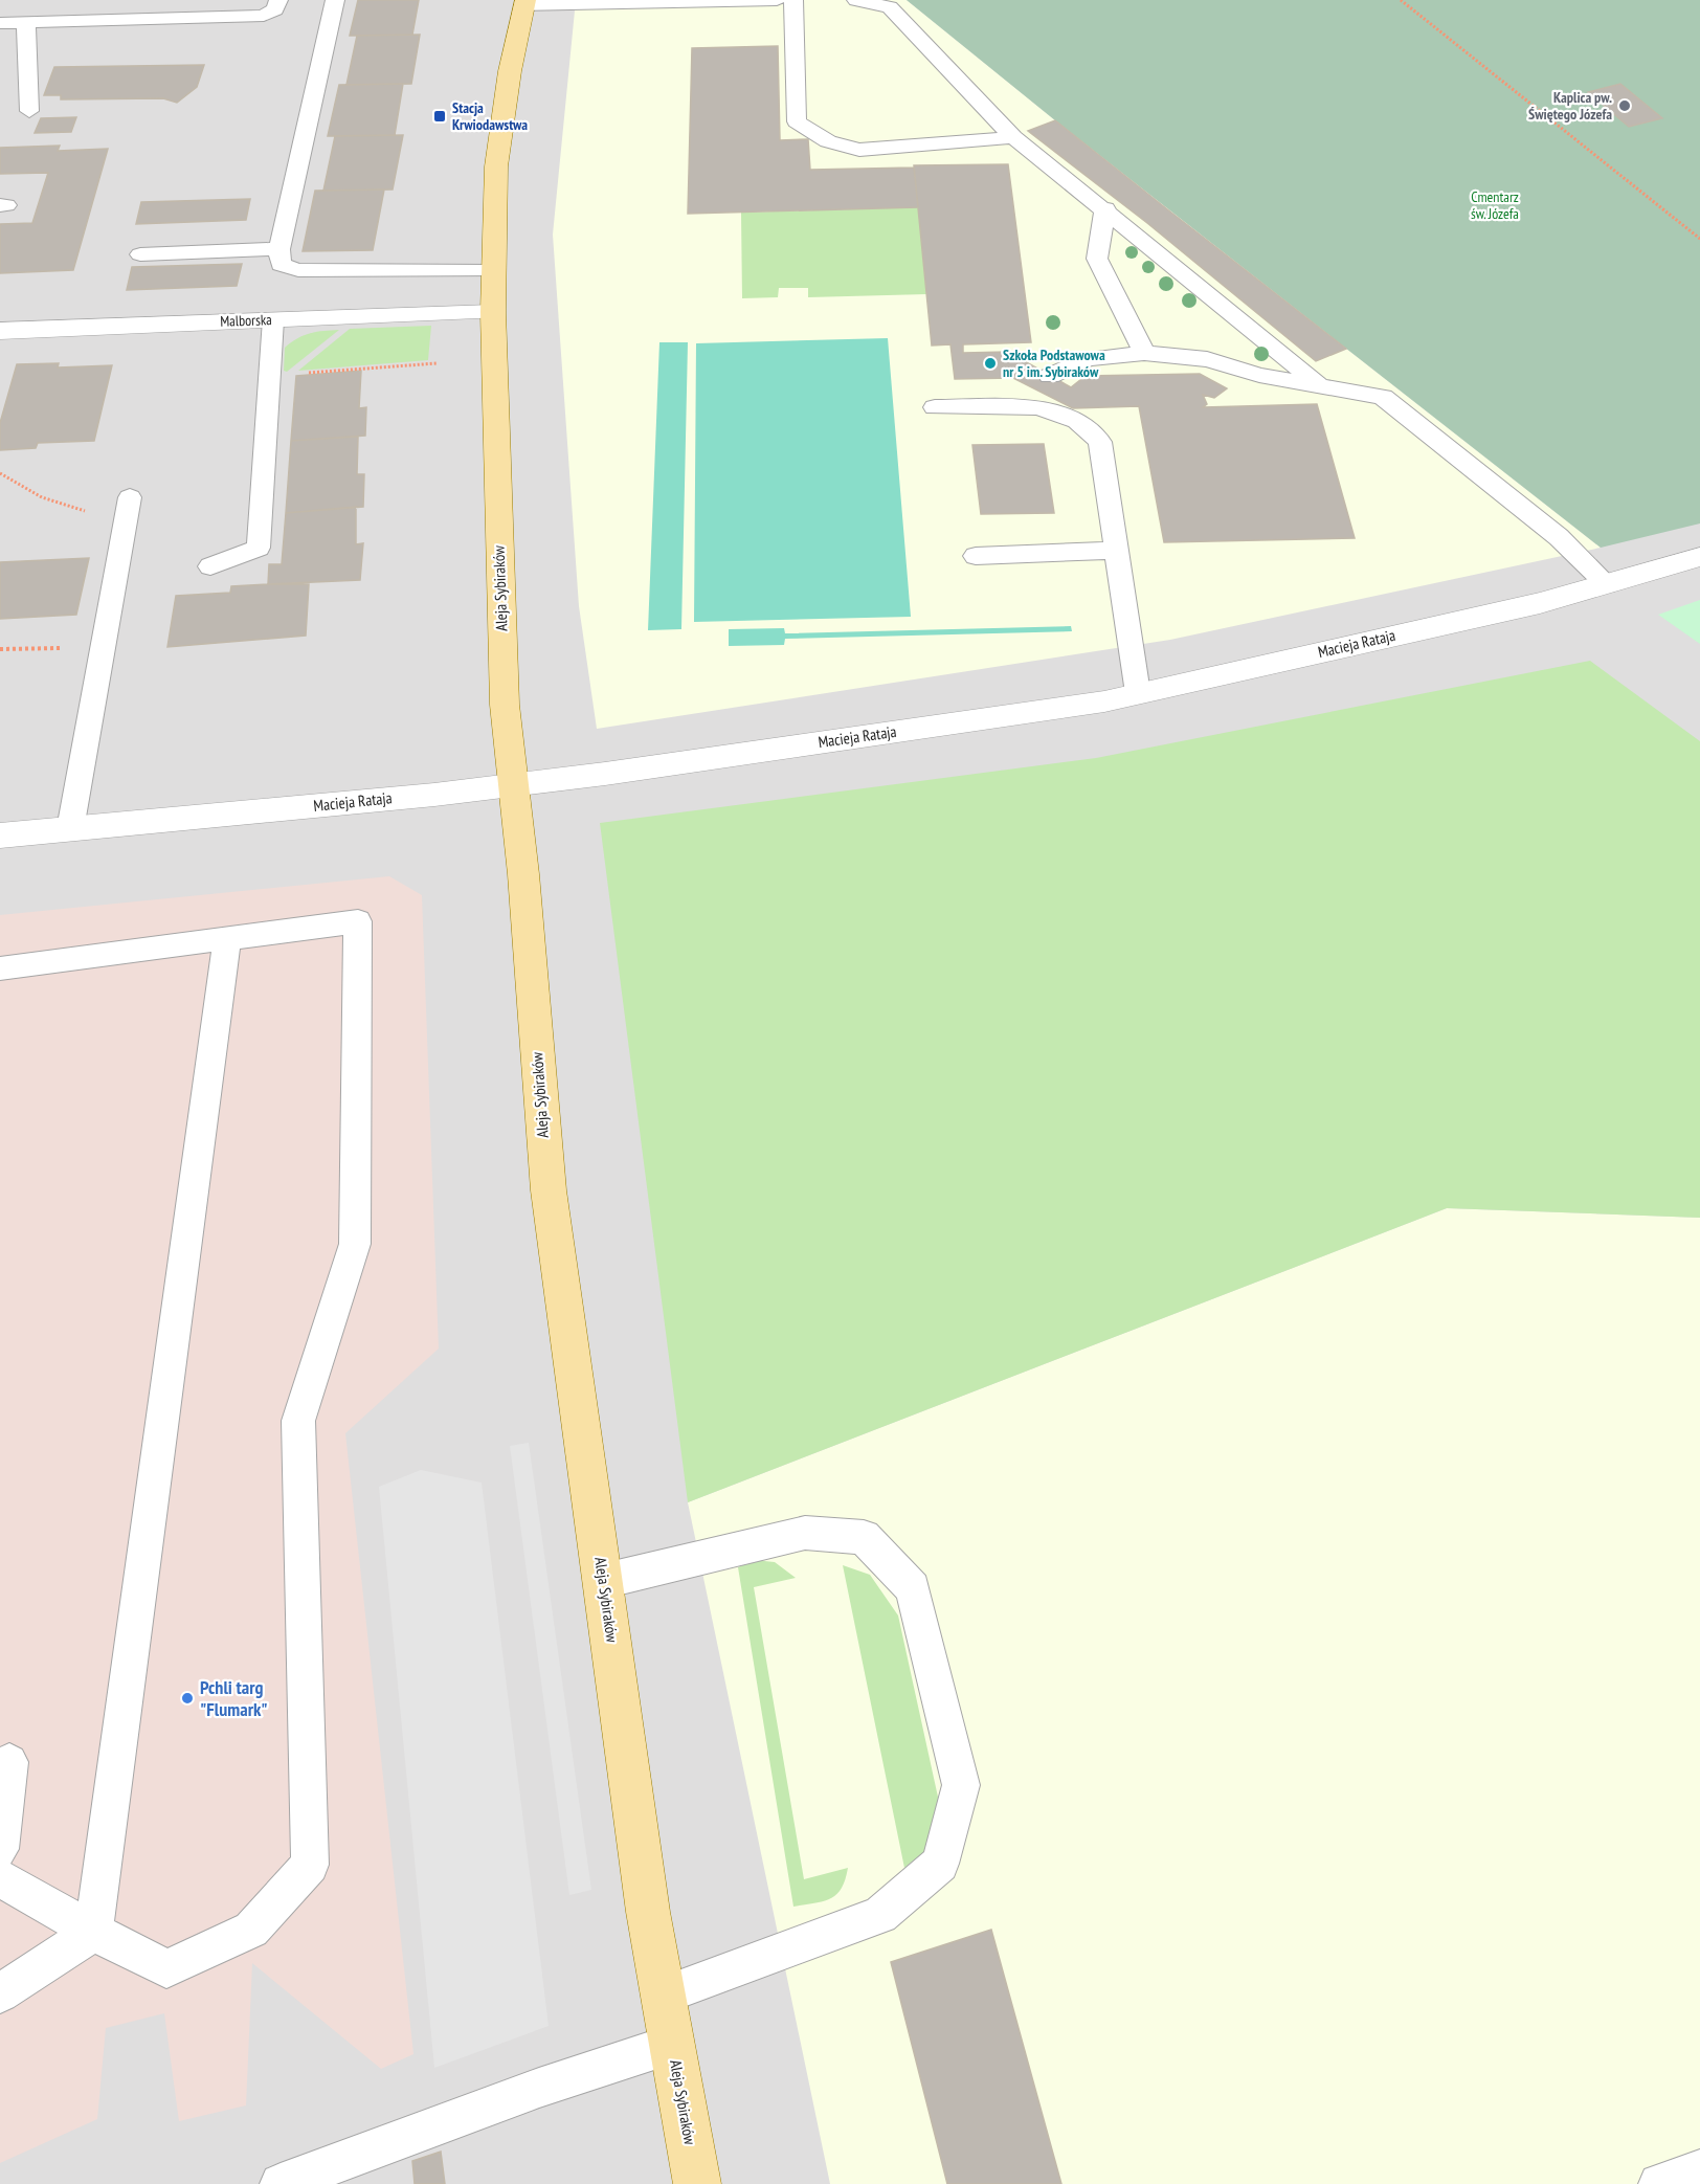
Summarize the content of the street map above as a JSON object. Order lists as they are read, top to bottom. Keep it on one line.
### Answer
{"streets":{"main road":["Aleja Sybiraków"],"street":["Malborska","Macieja Rataja"]},"crossings":[["Malborska","Aleja Sybiraków"],["Aleja Sybiraków","Macieja Rataja"]],"parks":["Cmentarz św. Józefa"],"places":{"other":["Kaplica pw. Świętego Józefa","Szkoła Podstawowa nr 5 im. Sybiraków","Pchli targ \"Flumark\""],"transit":["Stacja Krwiodawstwa"]}}
